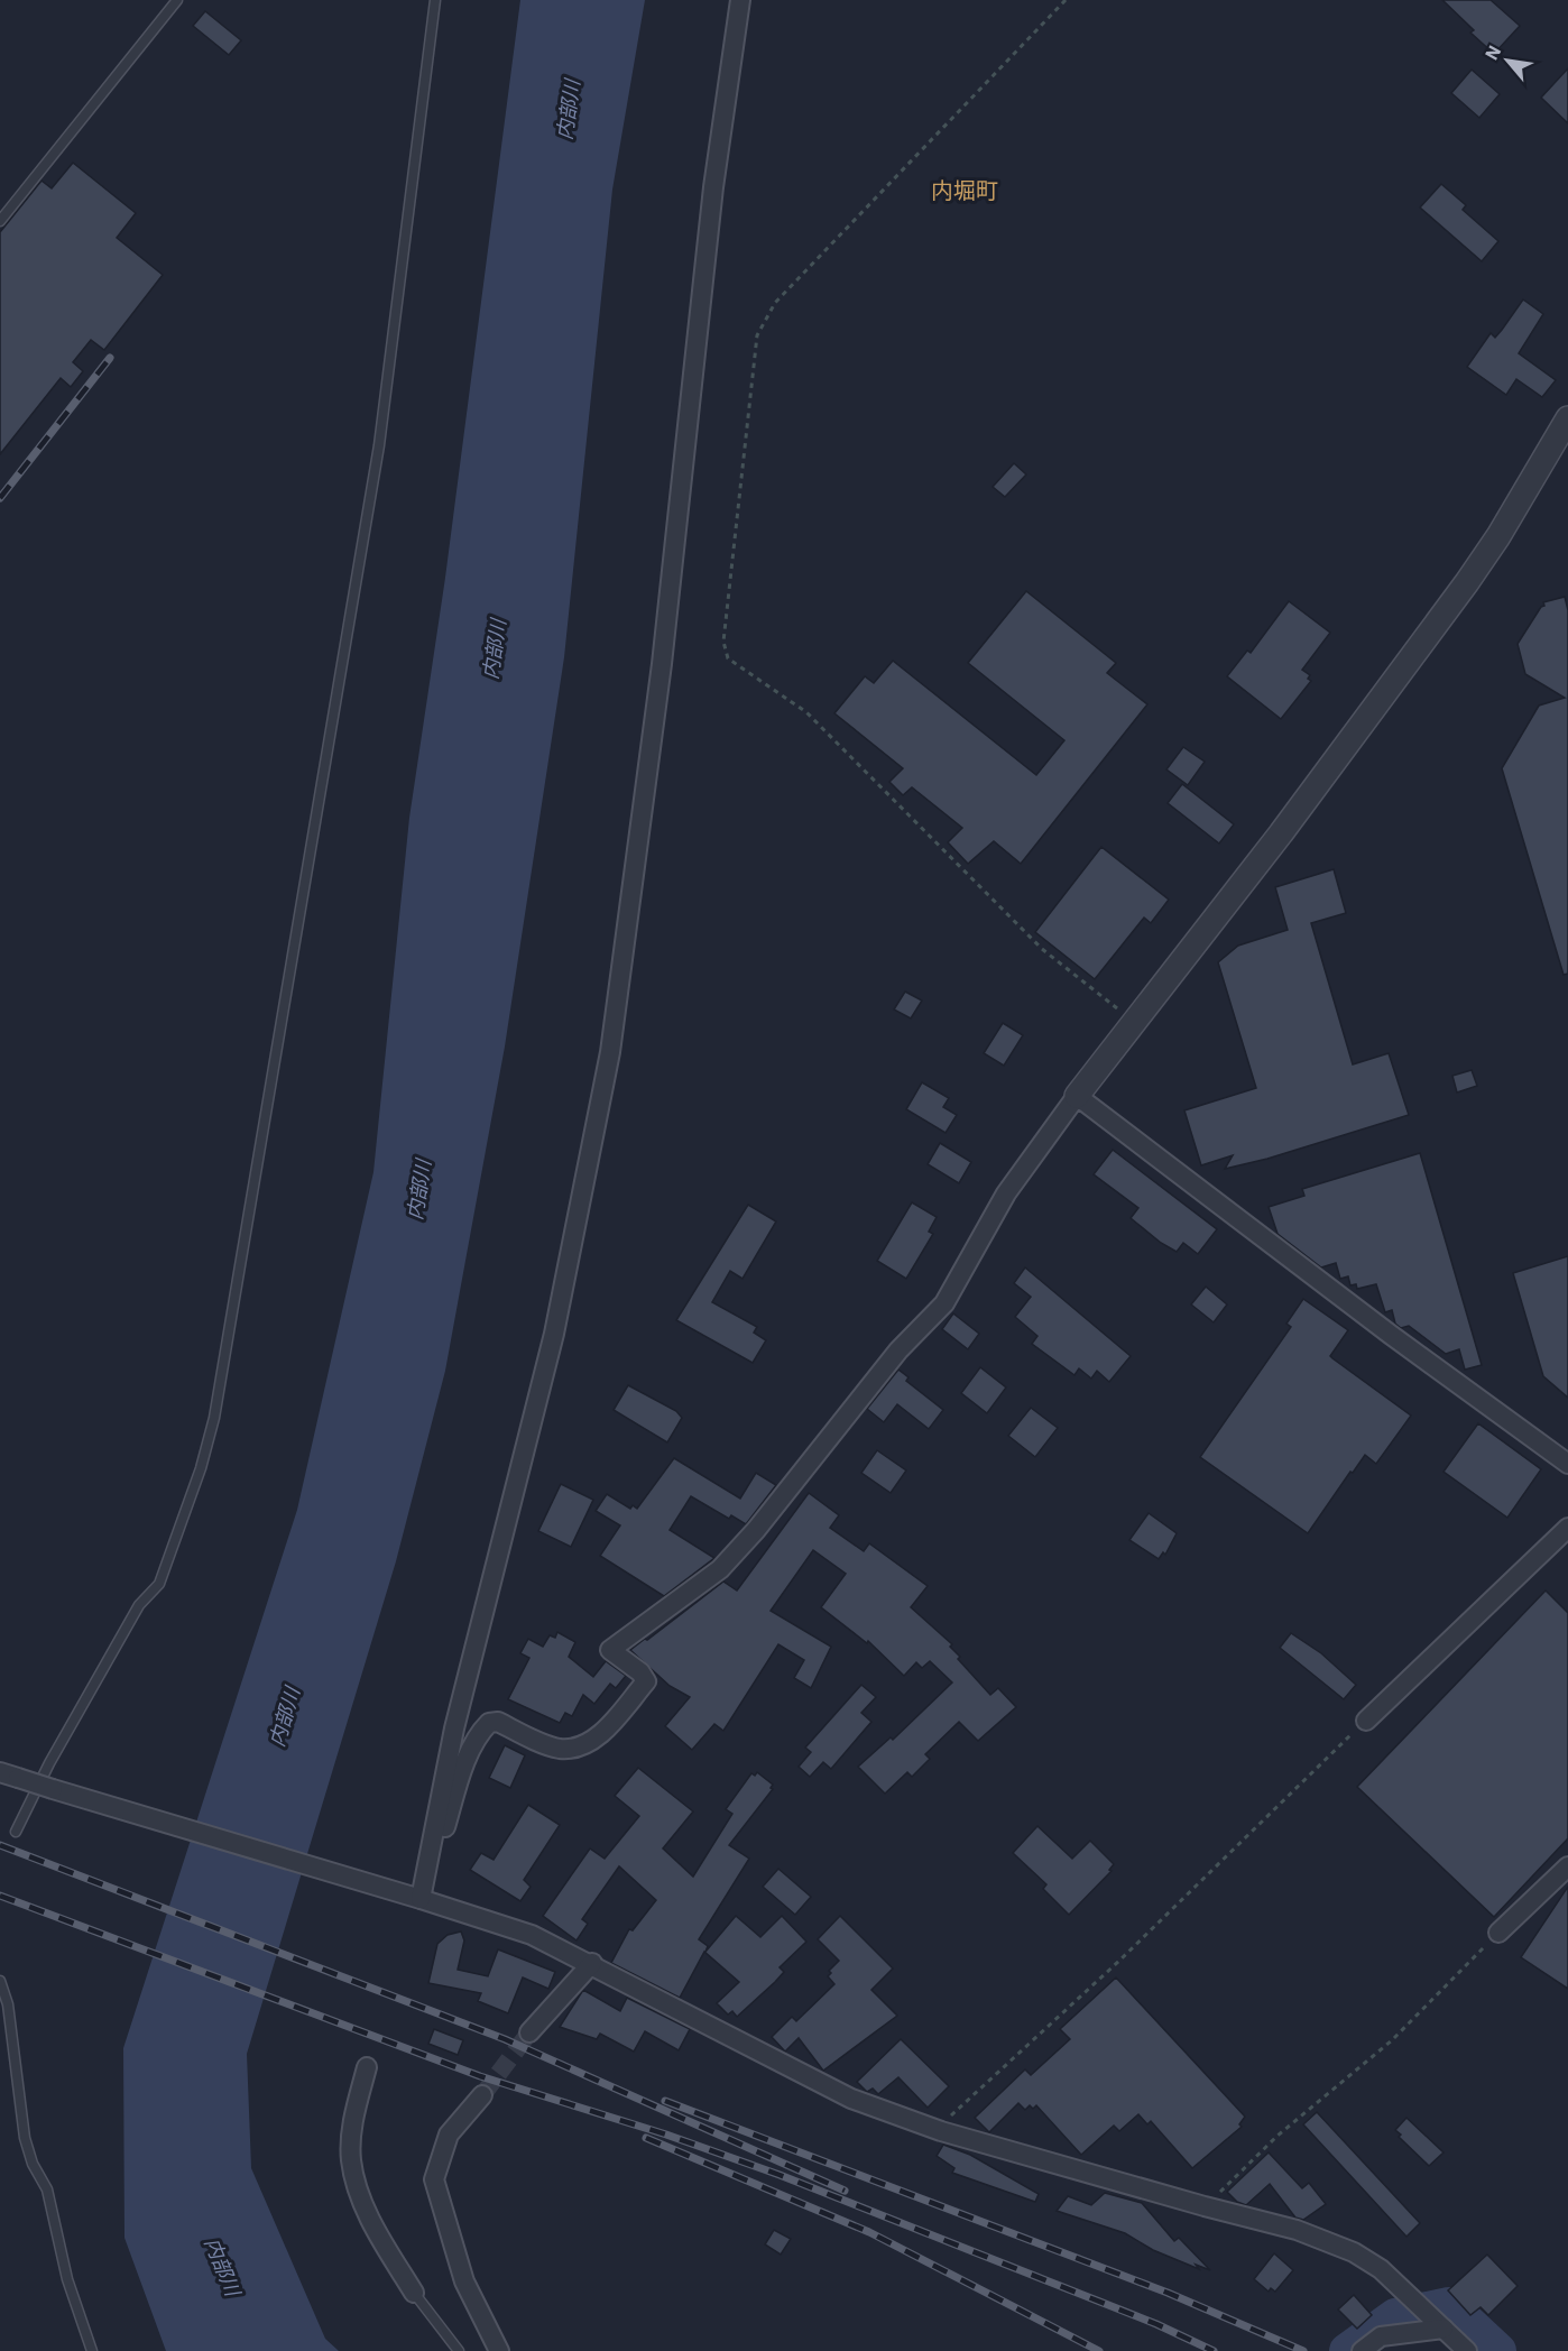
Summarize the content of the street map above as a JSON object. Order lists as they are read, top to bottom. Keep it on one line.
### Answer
{"districts":["内堀町"],"water":["内部川"],"north":"top left"}
